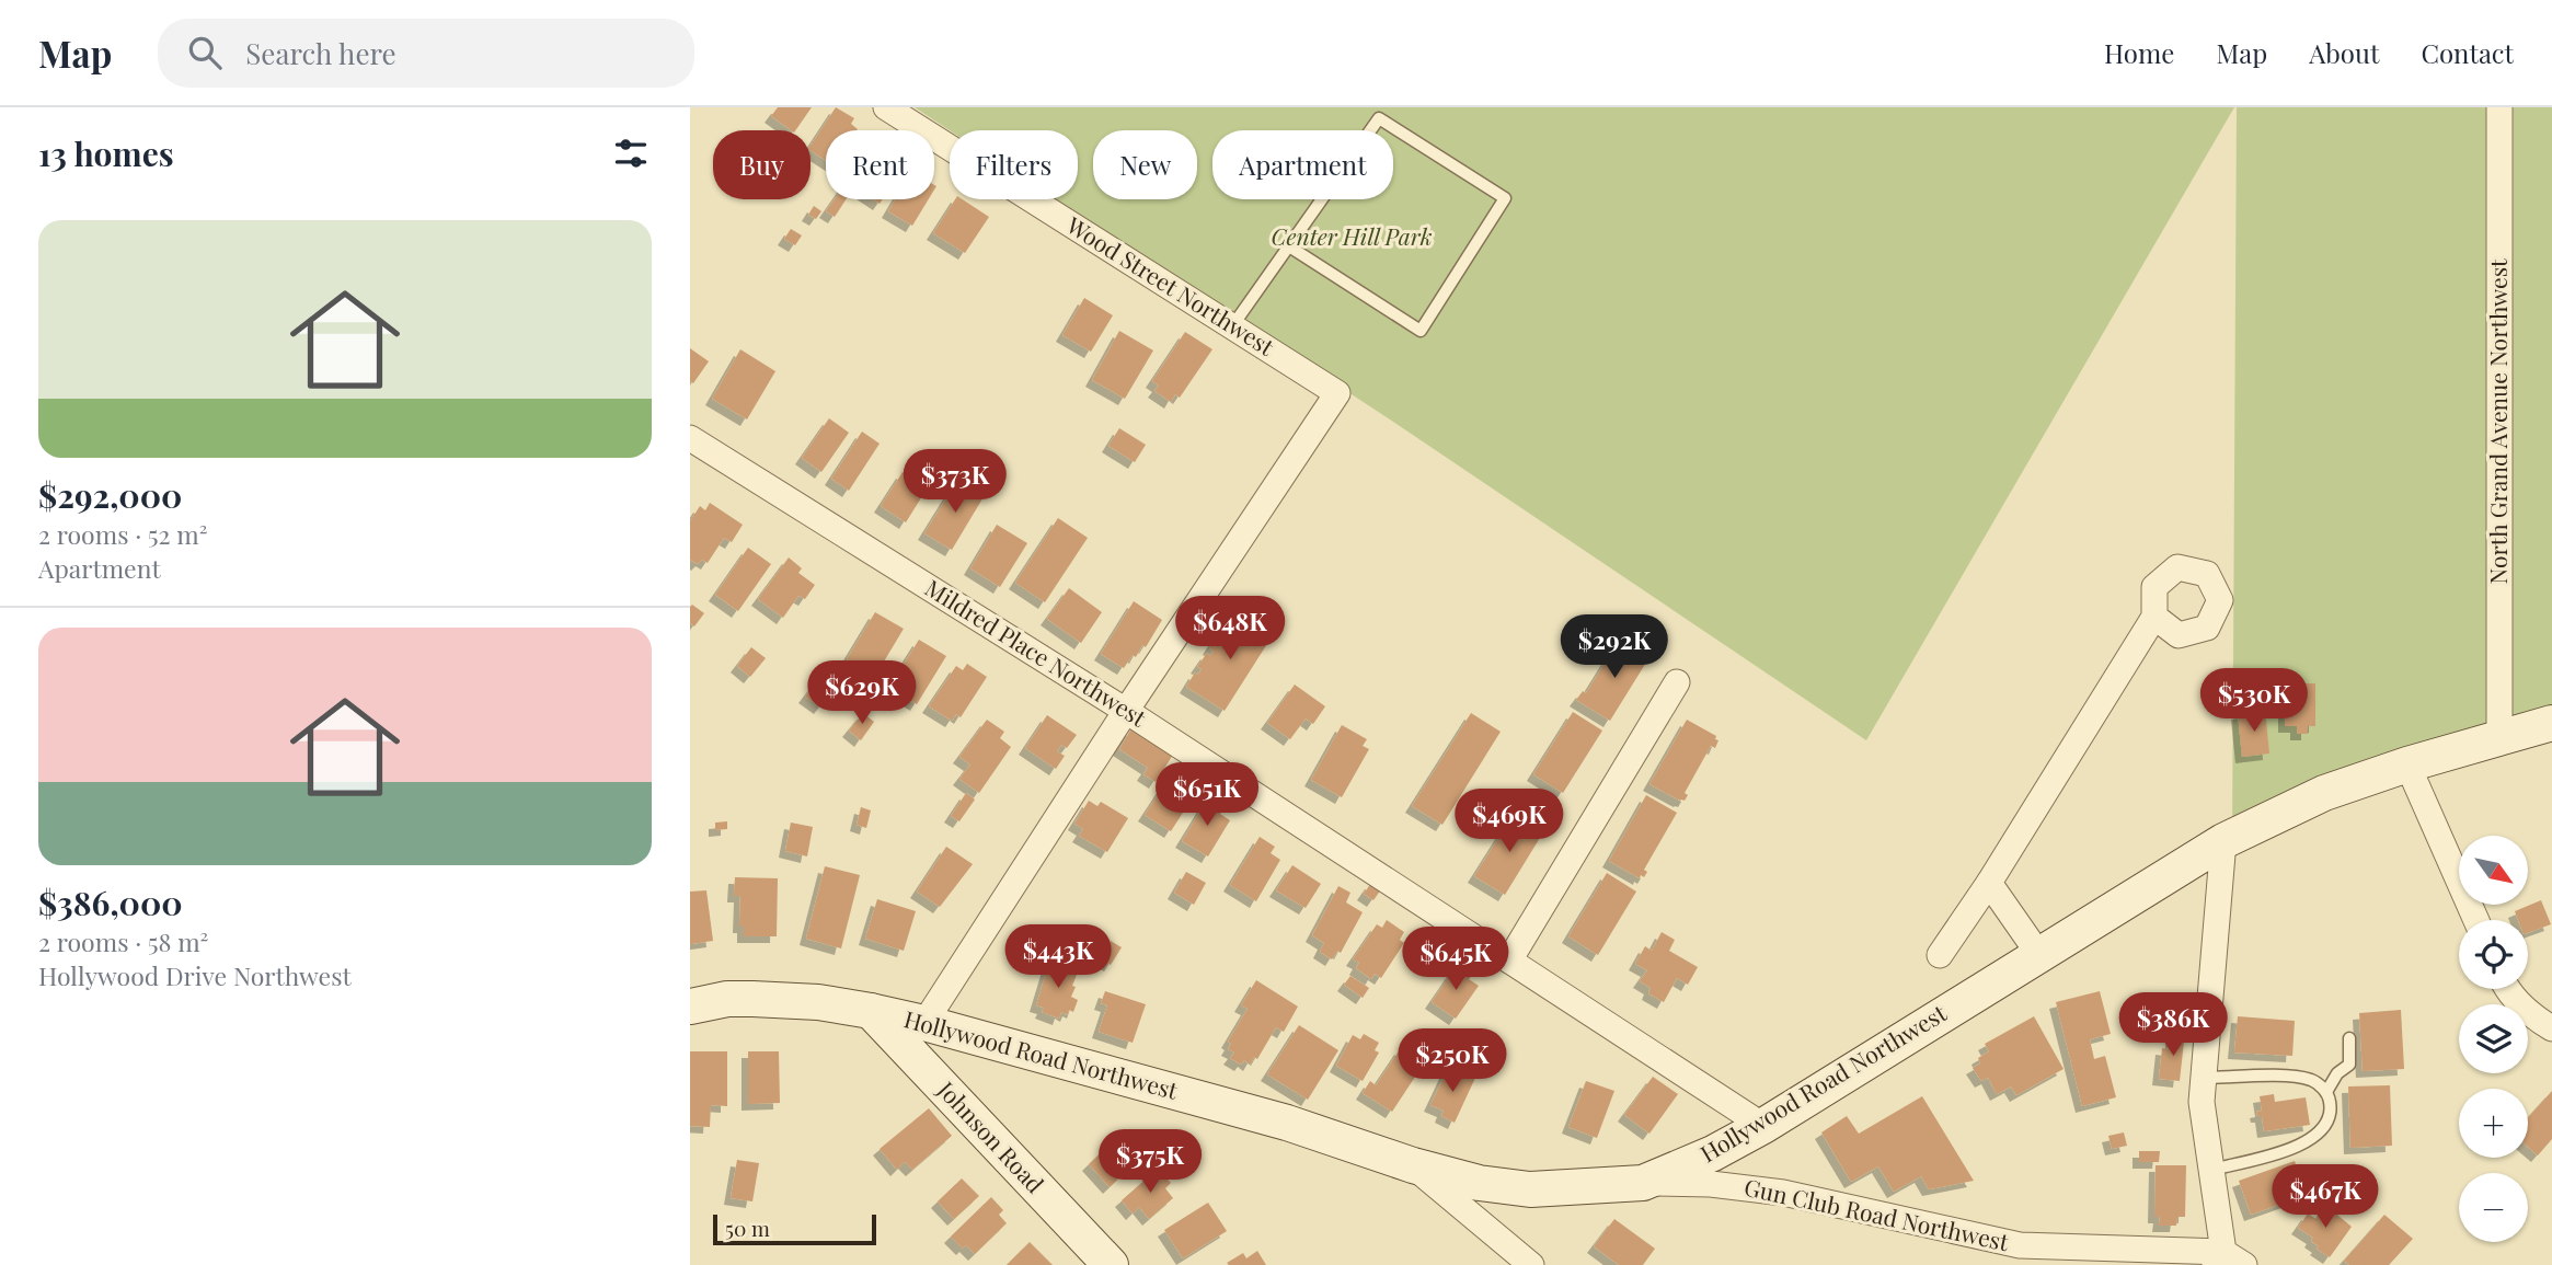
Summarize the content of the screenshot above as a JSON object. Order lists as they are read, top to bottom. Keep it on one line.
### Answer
{"streets":{"street":["Wood Street Northwest","North Grand Avenue Northwest","Mildred Place Northwest","Hollywood Road Northwest","Johnson Road","Gun Club Road Northwest"]},"crossings":[["Wood Street Northwest","Mildred Place Northwest"],["North Grand Avenue Northwest","Hollywood Road Northwest"],["Mildred Place Northwest","Hollywood Road Northwest"],["Hollywood Road Northwest","Johnson Road"],["Hollywood Road Northwest","Gun Club Road Northwest"]],"parks":["Center Hill Park"],"scale_bar":"50 m","north":"bottom right","page":{"header":"Map","search":"Search here","nav":["Home","Map","About","Contact"],"heading":"13 homes","chip":["Buy","Rent","Filters","New","Apartment"],"list":[{"name":"$292,000","note":"2 rooms · 52 m² · Apartment"},{"name":"$386,000","note":"2 rooms · 58 m² · Hollywood Drive Northwest"}],"price":["$373K","$648K","$292K","$629K","$530K","$651K","$469K","$443K","$645K","$386K","$250K","$375K","$467K"],"map_buttons":["+","−"],"scale":"50 m"}}
